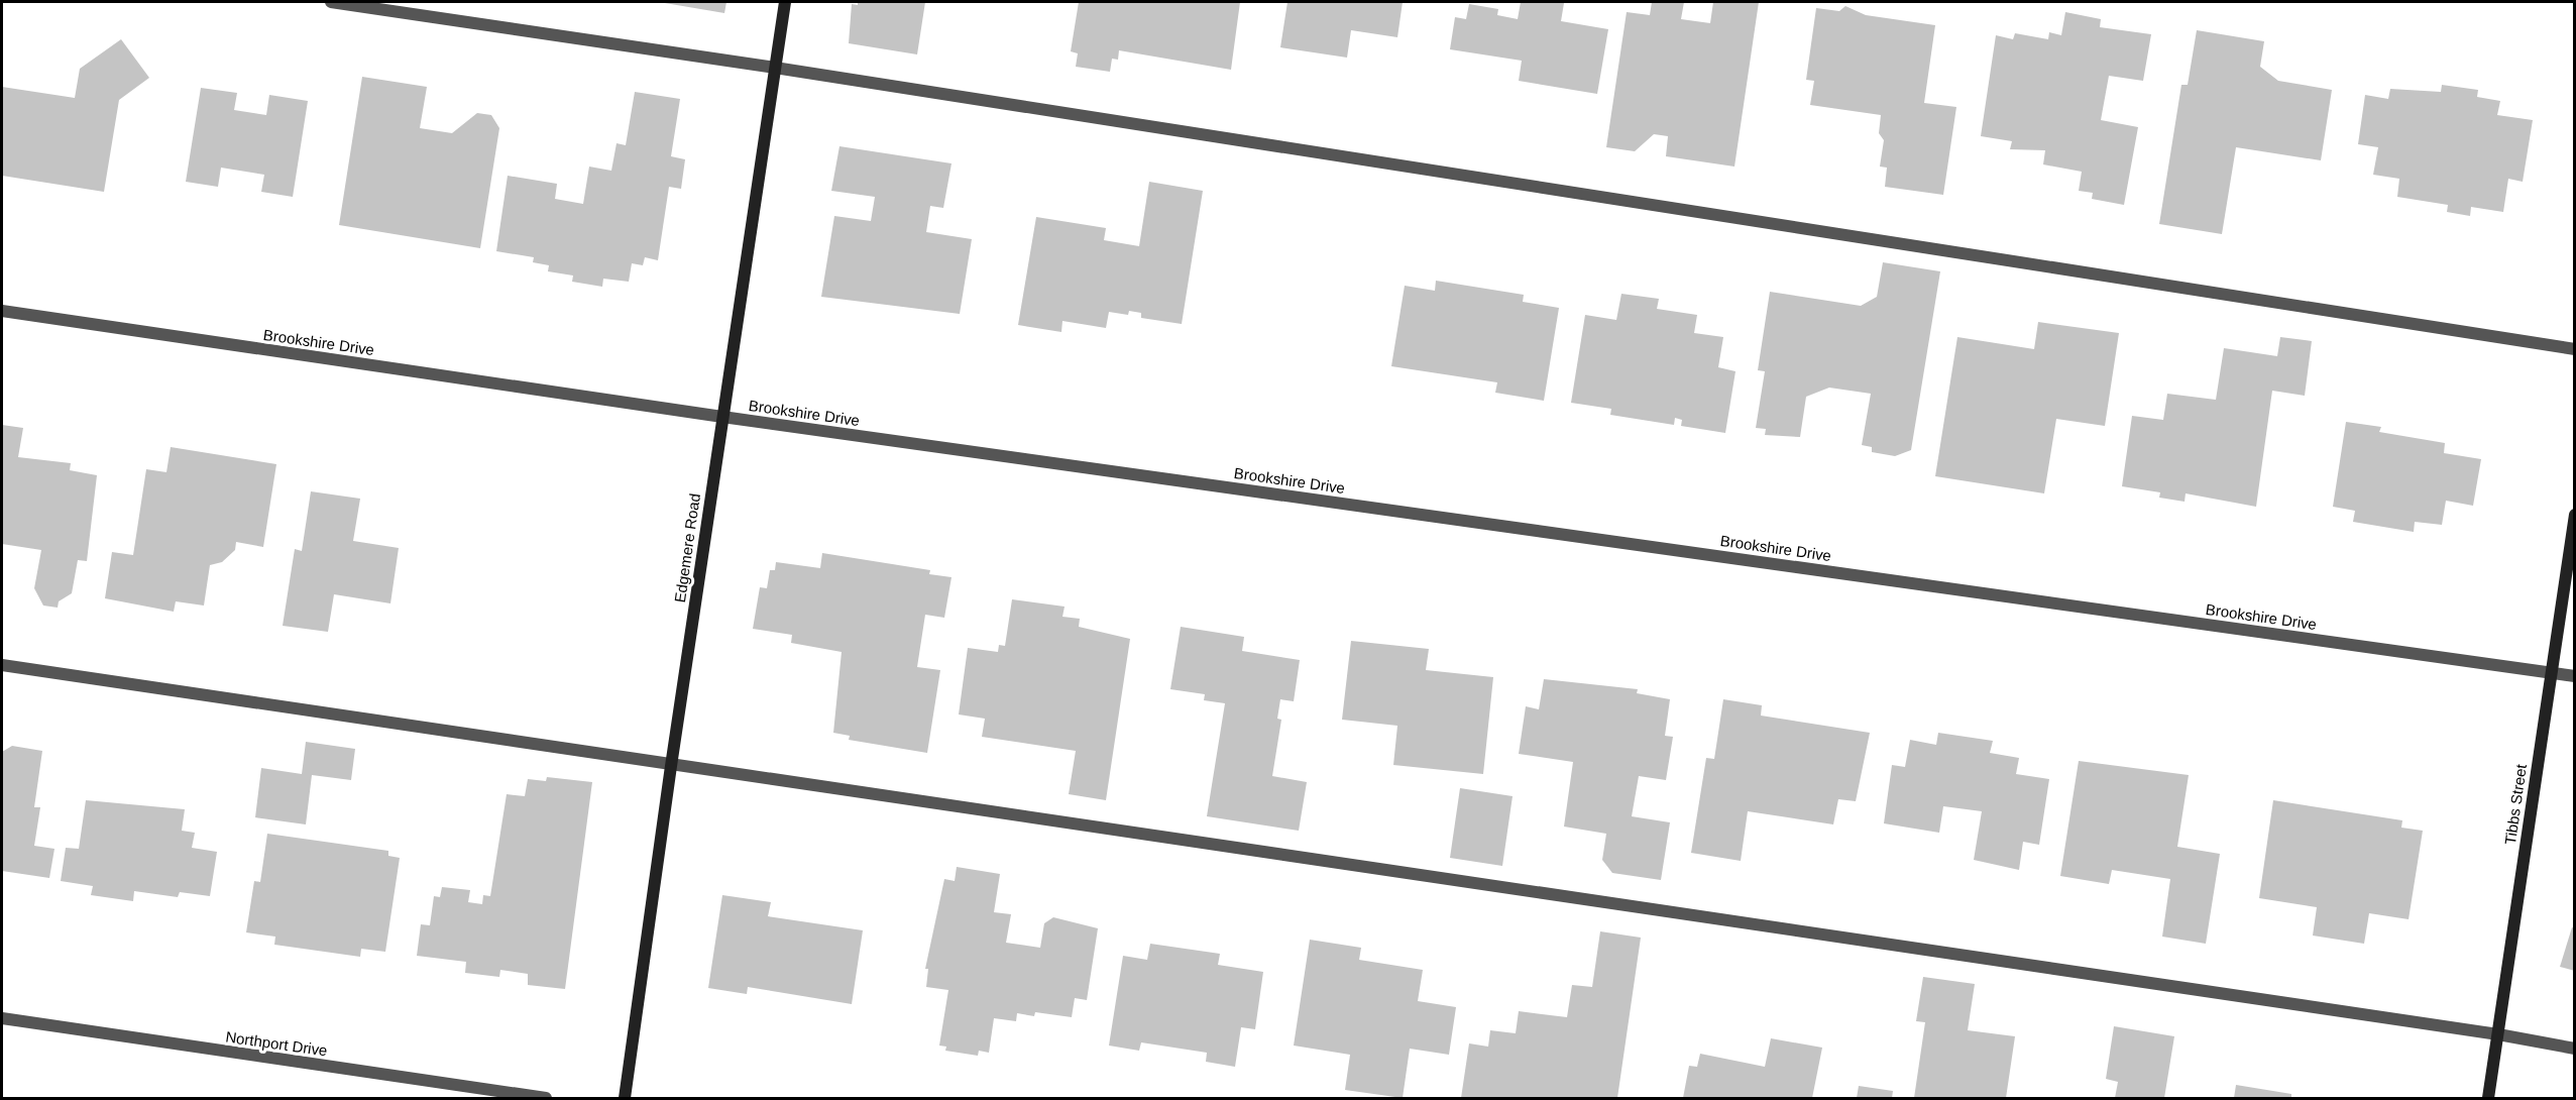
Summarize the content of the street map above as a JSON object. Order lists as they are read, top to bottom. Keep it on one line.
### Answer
{"streets":{"street":["Brookshire Drive","Edgemere Road","Tibbs Street","Northport Drive"]},"crossings":[["Brookshire Drive","Edgemere Road"],["Brookshire Drive","Tibbs Street"]]}
